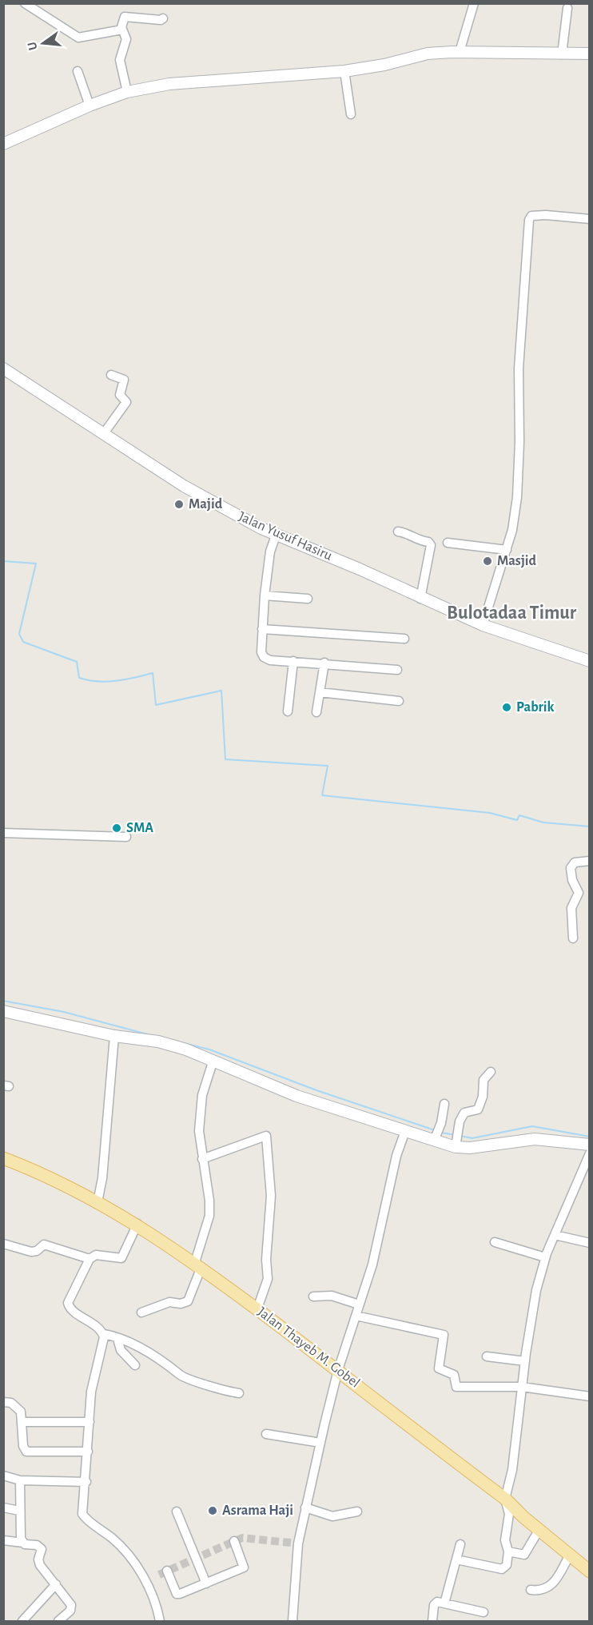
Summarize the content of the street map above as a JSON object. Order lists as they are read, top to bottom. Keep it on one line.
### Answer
{"streets":{"main road":["Jalan Thayeb M. Gobel"],"street":["Jalan Yusuf Hasiru"]},"districts":["Bulotadaa Timur"],"places":["Majid","Masjid","Pabrik","SMA","Asrama Haji"],"north":"left"}
